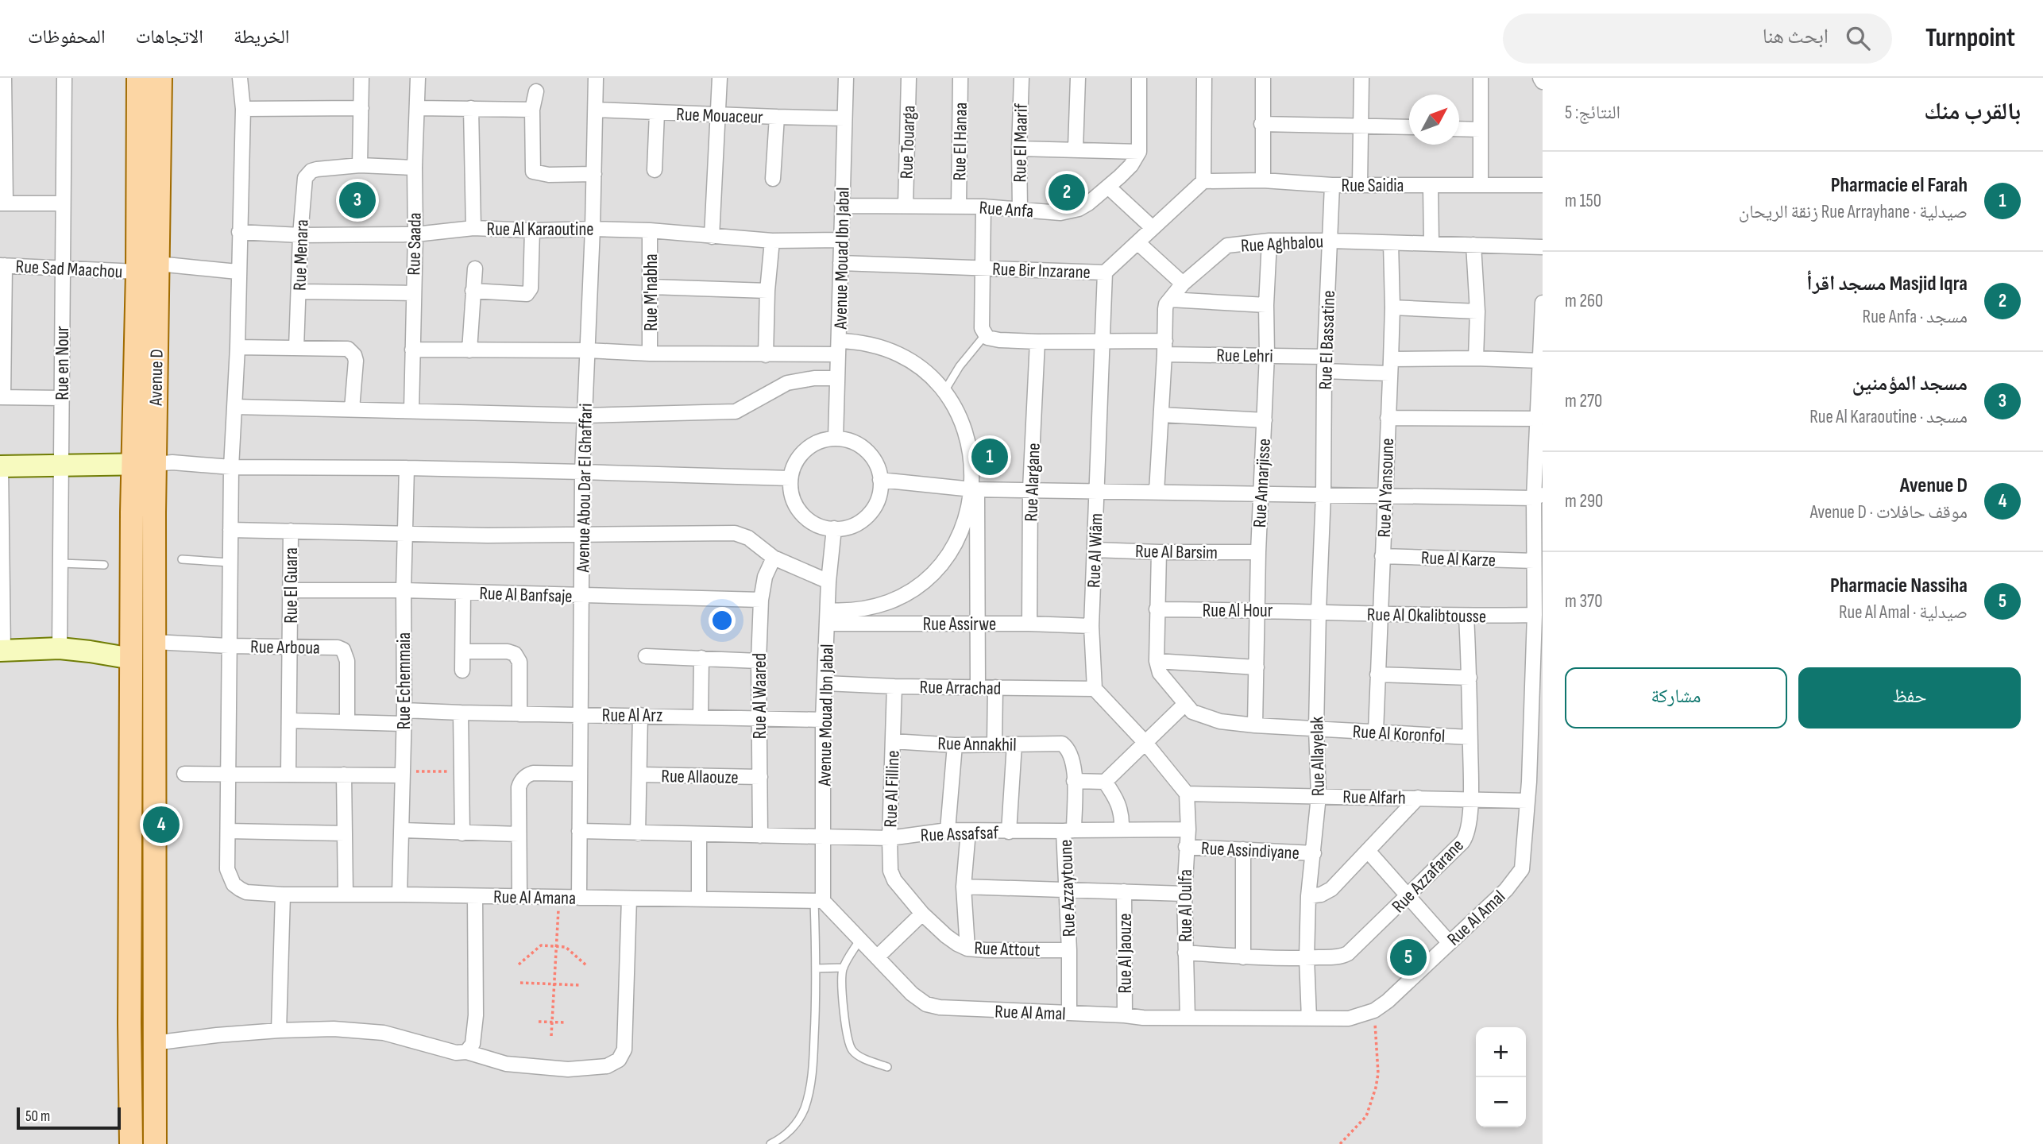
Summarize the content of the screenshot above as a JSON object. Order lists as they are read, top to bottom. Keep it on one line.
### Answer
{"streets":{"main road":["Avenue D"],"street":["Rue Mouaceur","Rue El Hanaa","Rue Touarga","Rue El Maarif","Rue Saidia","Rue Anfa","Rue Al Karaoutine","Rue Aghbalou","Rue Saada","Rue Menara","Avenue Mouad Ibn Jabal","Rue Sad Maachou","Rue Bir Inzarane","Rue M'nabha","Rue El Bassatine","Rue Lehri","Rue en Nour","Rue Alargane","Rue Annarjisse","Avenue Abou Dar El Ghaffari","Rue Al Yansoune","Rue Al Wiâm","Rue Al Barsim","Rue Al Karze","Rue El Guara","Rue Al Banfsaje","Rue Al Hour","Rue Al Okalibtousse","Rue Assirwe","Rue Arboua","Rue Echemmaia","Rue Arrachad","Rue Al Waared","Rue Al Arz","Rue Al Koronfol","Rue Annakhil","Rue Allayelak","Rue Allaouze","Rue Al Filline","Rue Alfarh","Rue Assafsaf","Rue Assindiyane","Rue Azzafarane","Rue Azzaytoune","Rue Al Amana","Rue Al Oulfa","Rue Al Amal","Rue Attout","Rue Al Jaouze"]},"crossings":[["Rue Mouaceur","Avenue Mouad Ibn Jabal"],["Rue Mouaceur","Avenue Abou Dar El Ghaffari"],["Rue El Hanaa","Rue Anfa"],["Rue Touarga","Rue Anfa"],["Rue El Maarif","Rue Anfa"],["Rue Saidia","Rue Bir Inzarane"],["Rue Saidia","Rue El Bassatine"],["Rue Anfa","Avenue Mouad Ibn Jabal"],["Rue Al Karaoutine","Rue Saada"],["Rue Al Karaoutine","Rue Menara"],["Rue Al Karaoutine","Avenue Mouad Ibn Jabal"],["Rue Al Karaoutine","Rue M'nabha"],["Rue Al Karaoutine","Avenue Abou Dar El Ghaffari"],["Rue Aghbalou","Rue El Bassatine"],["Rue Aghbalou","Rue Lehri"],["Rue Aghbalou","Rue Annarjisse"],["Rue Aghbalou","Rue Al Yansoune"],["Avenue Mouad Ibn Jabal","Rue Bir Inzarane"],["Avenue Mouad Ibn Jabal","Rue Assirwe"],["Avenue Mouad Ibn Jabal","Rue Arrachad"],["Avenue Mouad Ibn Jabal","Rue Al Arz"],["Avenue Mouad Ibn Jabal","Rue Assafsaf"],["Avenue Mouad Ibn Jabal","Rue Al Amana"],["Avenue Mouad Ibn Jabal","Rue Al Amal"],["Rue Sad Maachou","Rue en Nour"],["Rue Sad Maachou","Avenue D"],["Rue Bir Inzarane","Rue Al Wiâm"],["Rue El Bassatine","Rue Lehri"],["Rue El Bassatine","Rue Allayelak"],["Rue Lehri","Rue Alargane"],["Rue Lehri","Rue Annarjisse"],["Rue Lehri","Rue Al Wiâm"],["Avenue D","Rue Arboua"],["Rue Alargane","Rue Assirwe"],["Rue Annarjisse","Rue Al Barsim"],["Rue Annarjisse","Rue Al Hour"],["Rue Annarjisse","Rue Al Koronfol"],["Avenue Abou Dar El Ghaffari","Rue Al Banfsaje"],["Avenue Abou Dar El Ghaffari","Rue Al Arz"],["Avenue Abou Dar El Ghaffari","Rue Al Amana"],["Rue Al Yansoune","Rue Al Karze"],["Rue Al Yansoune","Rue Al Okalibtousse"],["Rue Al Yansoune","Rue Al Koronfol"],["Rue Al Wiâm","Rue Al Barsim"],["Rue Al Wiâm","Rue Assirwe"],["Rue Al Wiâm","Rue Arrachad"],["Rue Al Karze","Rue Al Amal"],["Rue El Guara","Rue Al Banfsaje"],["Rue El Guara","Rue Arboua"],["Rue El Guara","Rue Al Arz"],["Rue Al Banfsaje","Rue Echemmaia"],["Rue Al Banfsaje","Rue Al Waared"],["Rue Al Hour","Rue Al Okalibtousse"],["Rue Al Hour","Rue Allayelak"],["Rue Al Okalibtousse","Rue Allayelak"],["Rue Al Okalibtousse","Rue Azzafarane"],["Rue Al Okalibtousse","Rue Al Amal"],["Rue Arboua","Rue Al Arz"],["Rue Echemmaia","Rue Al Arz"],["Rue Echemmaia","Rue Al Amana"],["Rue Arrachad","Rue Al Filline"],["Rue Al Waared","Rue Al Arz"],["Rue Al Waared","Rue Allaouze"],["Rue Al Koronfol","Rue Allayelak"],["Rue Al Koronfol","Rue Azzafarane"],["Rue Annakhil","Rue Al Filline"],["Rue Annakhil","Rue Azzaytoune"],["Rue Allayelak","Rue Alfarh"],["Rue Allayelak","Rue Assindiyane"],["Rue Allayelak","Rue Azzafarane"],["Rue Allayelak","Rue Al Amal"],["Rue Al Filline","Rue Assafsaf"],["Rue Al Filline","Rue Attout"],["Rue Alfarh","Rue Azzafarane"],["Rue Alfarh","Rue Al Oulfa"],["Rue Alfarh","Rue Al Amal"],["Rue Assafsaf","Rue Azzaytoune"],["Rue Assafsaf","Rue Al Oulfa"],["Rue Assindiyane","Rue Al Oulfa"],["Rue Azzafarane","Rue Al Oulfa"],["Rue Azzaytoune","Rue Al Amal"],["Rue Azzaytoune","Rue Attout"],["Rue Al Amana","Rue Al Amal"],["Rue Al Oulfa","Rue Al Amal"],["Rue Al Amal","Rue Al Jaouze"]],"scale_bar":"50 m","north":"top right","page":{"header":"Turnpoint","search":"ابحث هنا","nav":["الخريطة","الاتجاهات","المحفوظات"],"heading":["بالقرب منك","النتائج: 5"],"list":[{"mark":"1","name":"Pharmacie el Farah","note":"صيدلية · Rue Arrayhane زنقة الريحان","value":"150 m"},{"mark":"2","name":"Masjid Iqra مسجد اقرأ","note":"مسجد · Rue Anfa","value":"260 m"},{"mark":"3","name":"مسجد المؤمنين","note":"مسجد · Rue Al Karaoutine","value":"270 m"},{"mark":"4","name":"Avenue D","note":"موقف حافلات · Avenue D","value":"290 m"},{"mark":"5","name":"Pharmacie Nassiha","note":"صيدلية · Rue Al Amal","value":"370 m"}],"pins":["2","3","1","4","5"],"buttons":["حفظ","مشاركة"],"map_buttons":["+","−"],"scale":"50 m"}}
